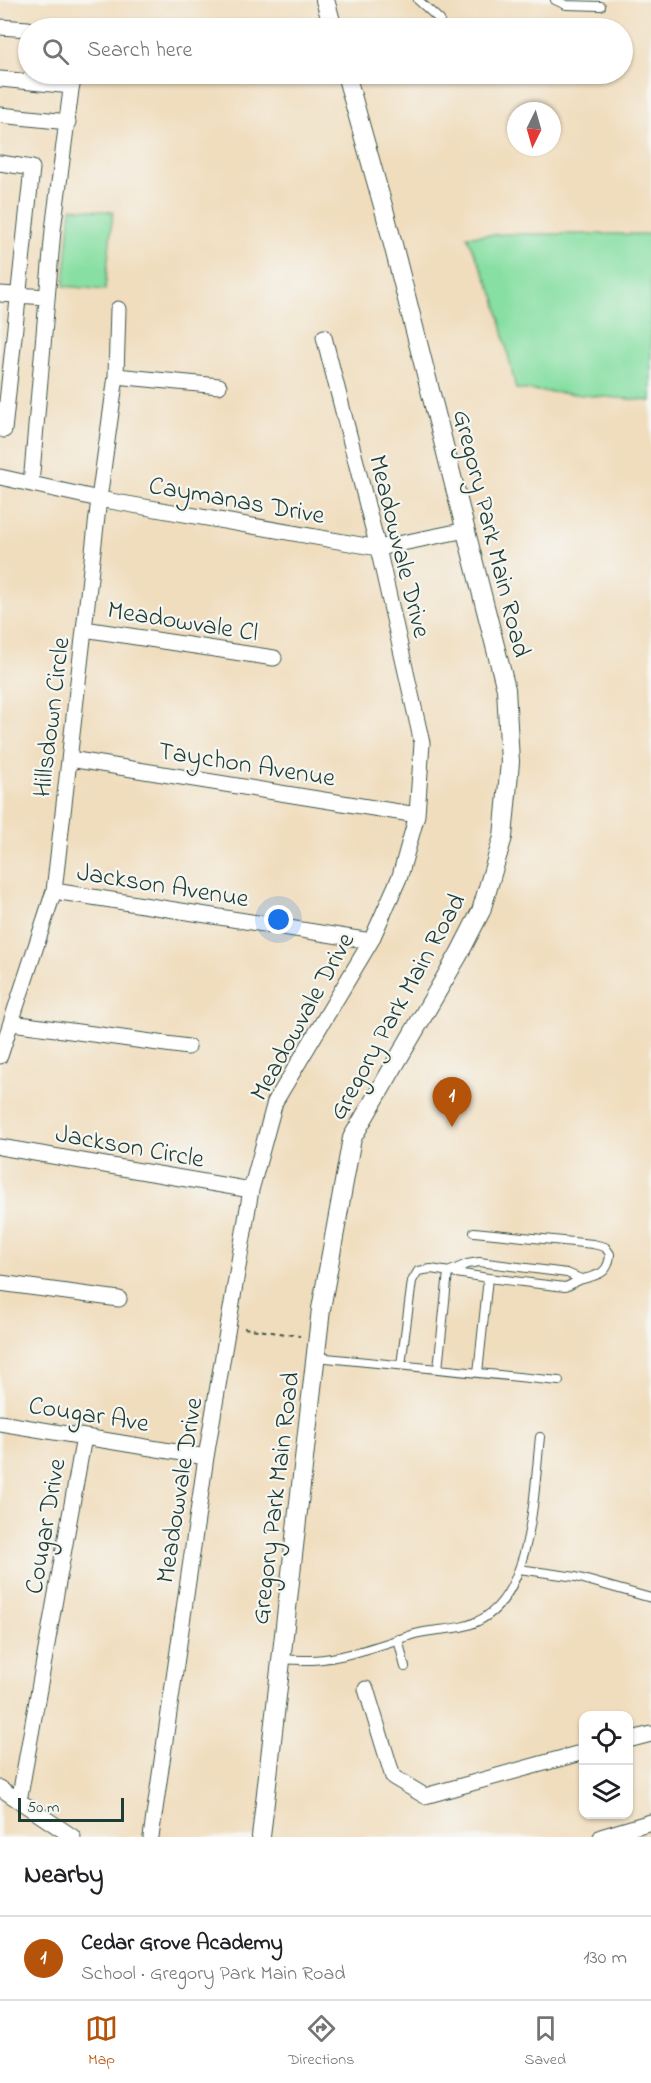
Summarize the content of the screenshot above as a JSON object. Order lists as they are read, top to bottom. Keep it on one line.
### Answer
{"streets":{"street":["Caymanas Drive","Gregory Park Main Road","Meadowvale Drive","Meadowvale Cl","Hillsdown Circle","Taychon Avenue","Jackson Avenue","Jackson Circle","Cougar Ave","Cougar Drive"]},"crossings":[["Caymanas Drive","Gregory Park Main Road"],["Caymanas Drive","Meadowvale Drive"],["Caymanas Drive","Hillsdown Circle"],["Meadowvale Drive","Taychon Avenue"],["Meadowvale Drive","Jackson Avenue"],["Meadowvale Drive","Jackson Circle"],["Meadowvale Drive","Cougar Ave"],["Meadowvale Cl","Hillsdown Circle"],["Hillsdown Circle","Taychon Avenue"],["Hillsdown Circle","Jackson Avenue"],["Cougar Ave","Cougar Drive"]],"scale_bar":"50 m","north":"bottom","page":{"search":"Search here","pins":"1","scale":"50 m","heading":"Nearby","list":[{"mark":"1","name":"Cedar Grove Academy","note":"School · Gregory Park Main Road","value":"130 m"}],"nav":["Map","Directions","Saved"]}}
